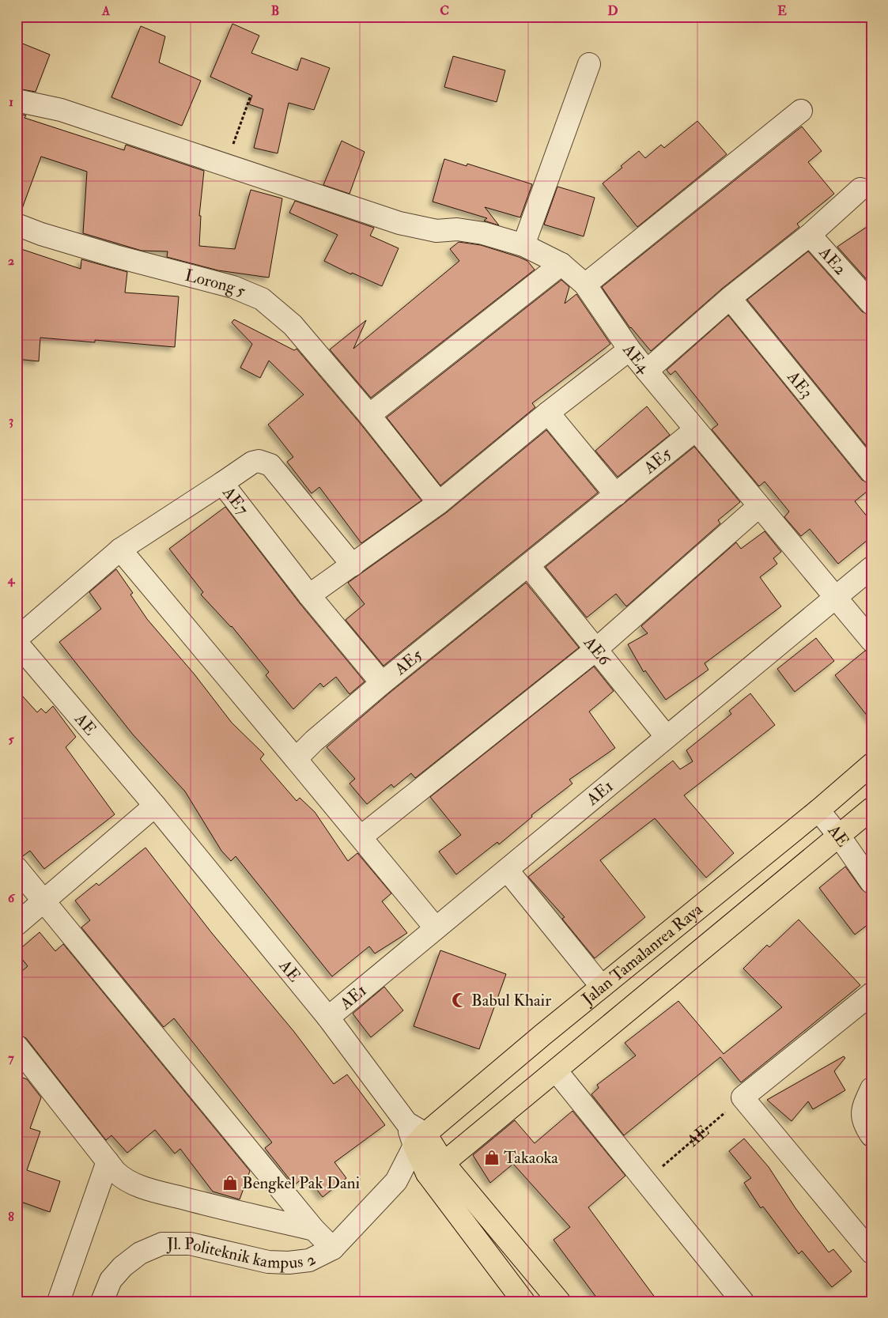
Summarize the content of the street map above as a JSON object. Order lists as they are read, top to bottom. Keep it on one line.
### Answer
{"streets":{"main road":["Jalan Tamalanrea Raya"],"street":["AE2","Lorong 5","AE4","AE3","AE5","AE7","AE6","AE","AE1","Jl. Politeknik kampus 2"]},"crossings":[["AE4","AE5"],["AE4","AE1"],["AE5","AE7"],["AE5","AE6"],["AE6","AE1"],["AE","AE1"],["AE","Jalan Tamalanrea Raya"]],"places":{"mosque":["Babul Khair"],"shop":["Takaoka","Bengkel Pak Dani"]},"grid":{"columns":["A","B","C","D","E"],"rows":["1","2","3","4","5","6","7","8"]}}
